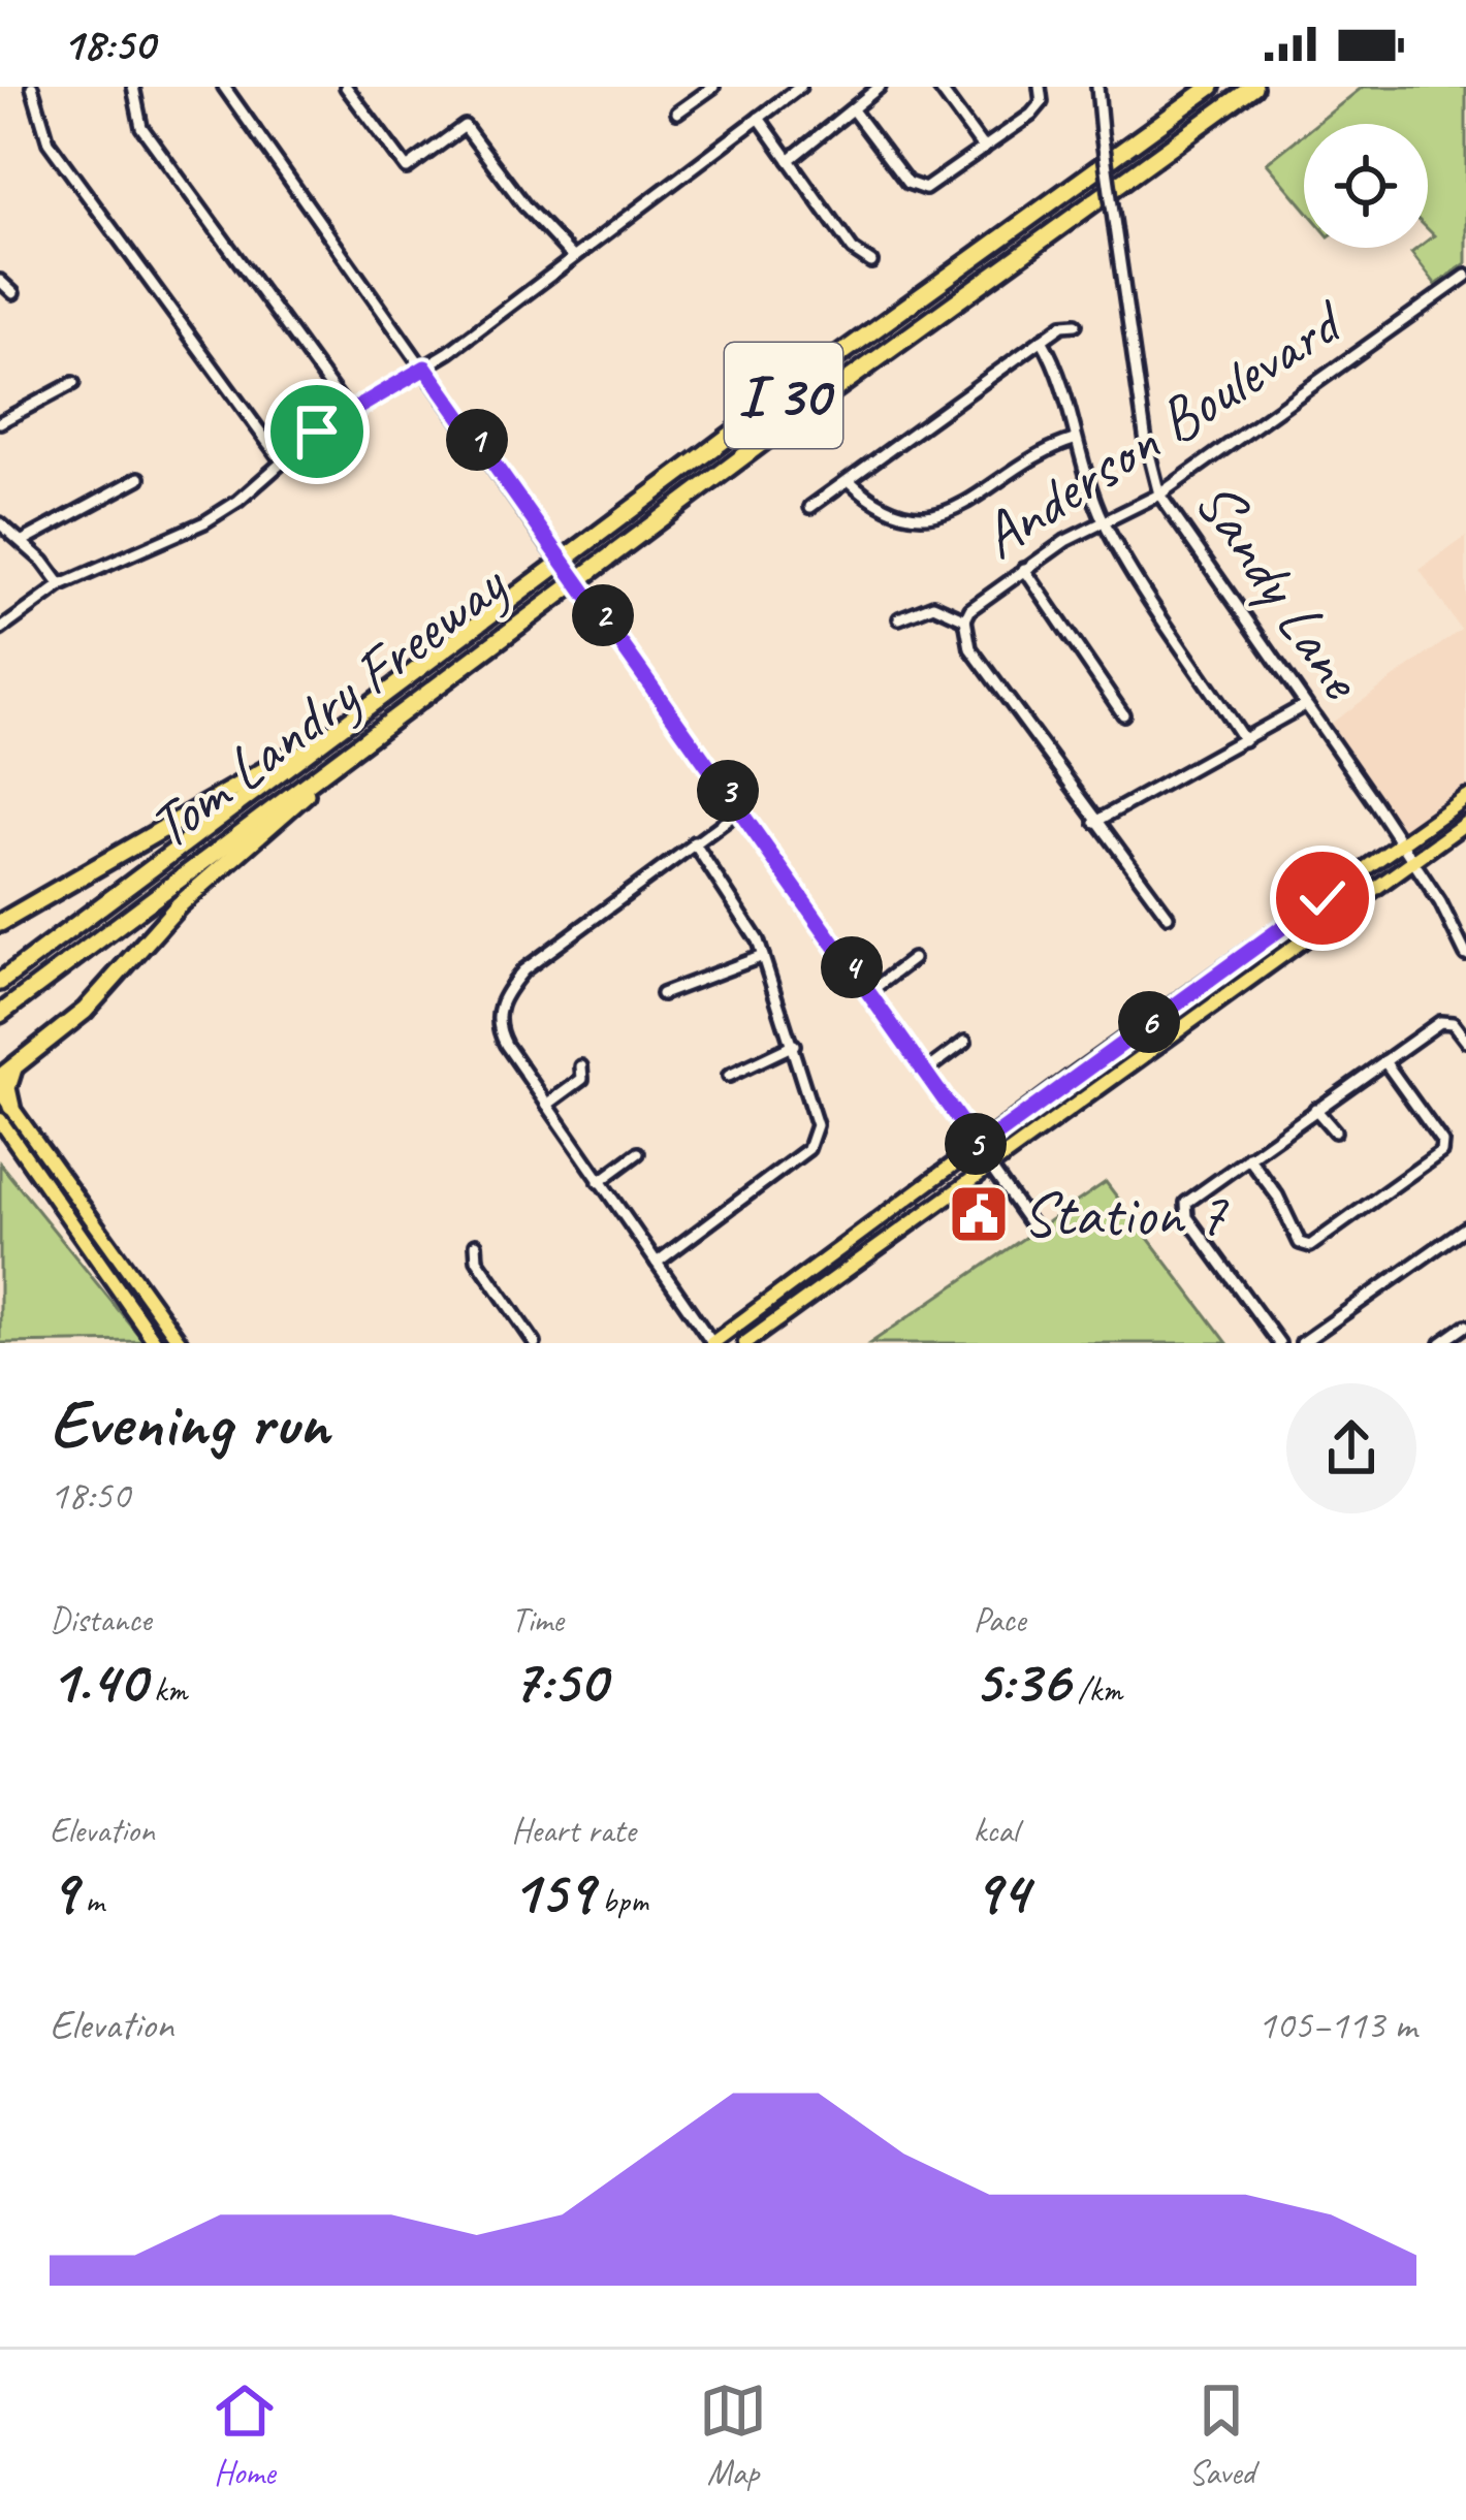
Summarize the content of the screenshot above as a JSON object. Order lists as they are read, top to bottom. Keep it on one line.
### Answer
{"streets":{"highway":["I 30","Tom Landry Freeway"],"street":["Anderson Boulevard","Sandy Lane"]},"crossings":[["Anderson Boulevard","Sandy Lane"]],"places":{"public building":["Station 7"]},"page":{"status":"18:50","pins":["1","2","3","4","6","5"],"heading":["Evening run","18:50"],"stats":[["Distance","1.40 km"],["Time","7:50"],["Pace","5:36 /km"],["Elevation","9 m"],["Heart rate","159 bpm"],["kcal","94"]],"chart":["Elevation","105–113 m"],"tabs":["Home","Map","Saved"]}}
